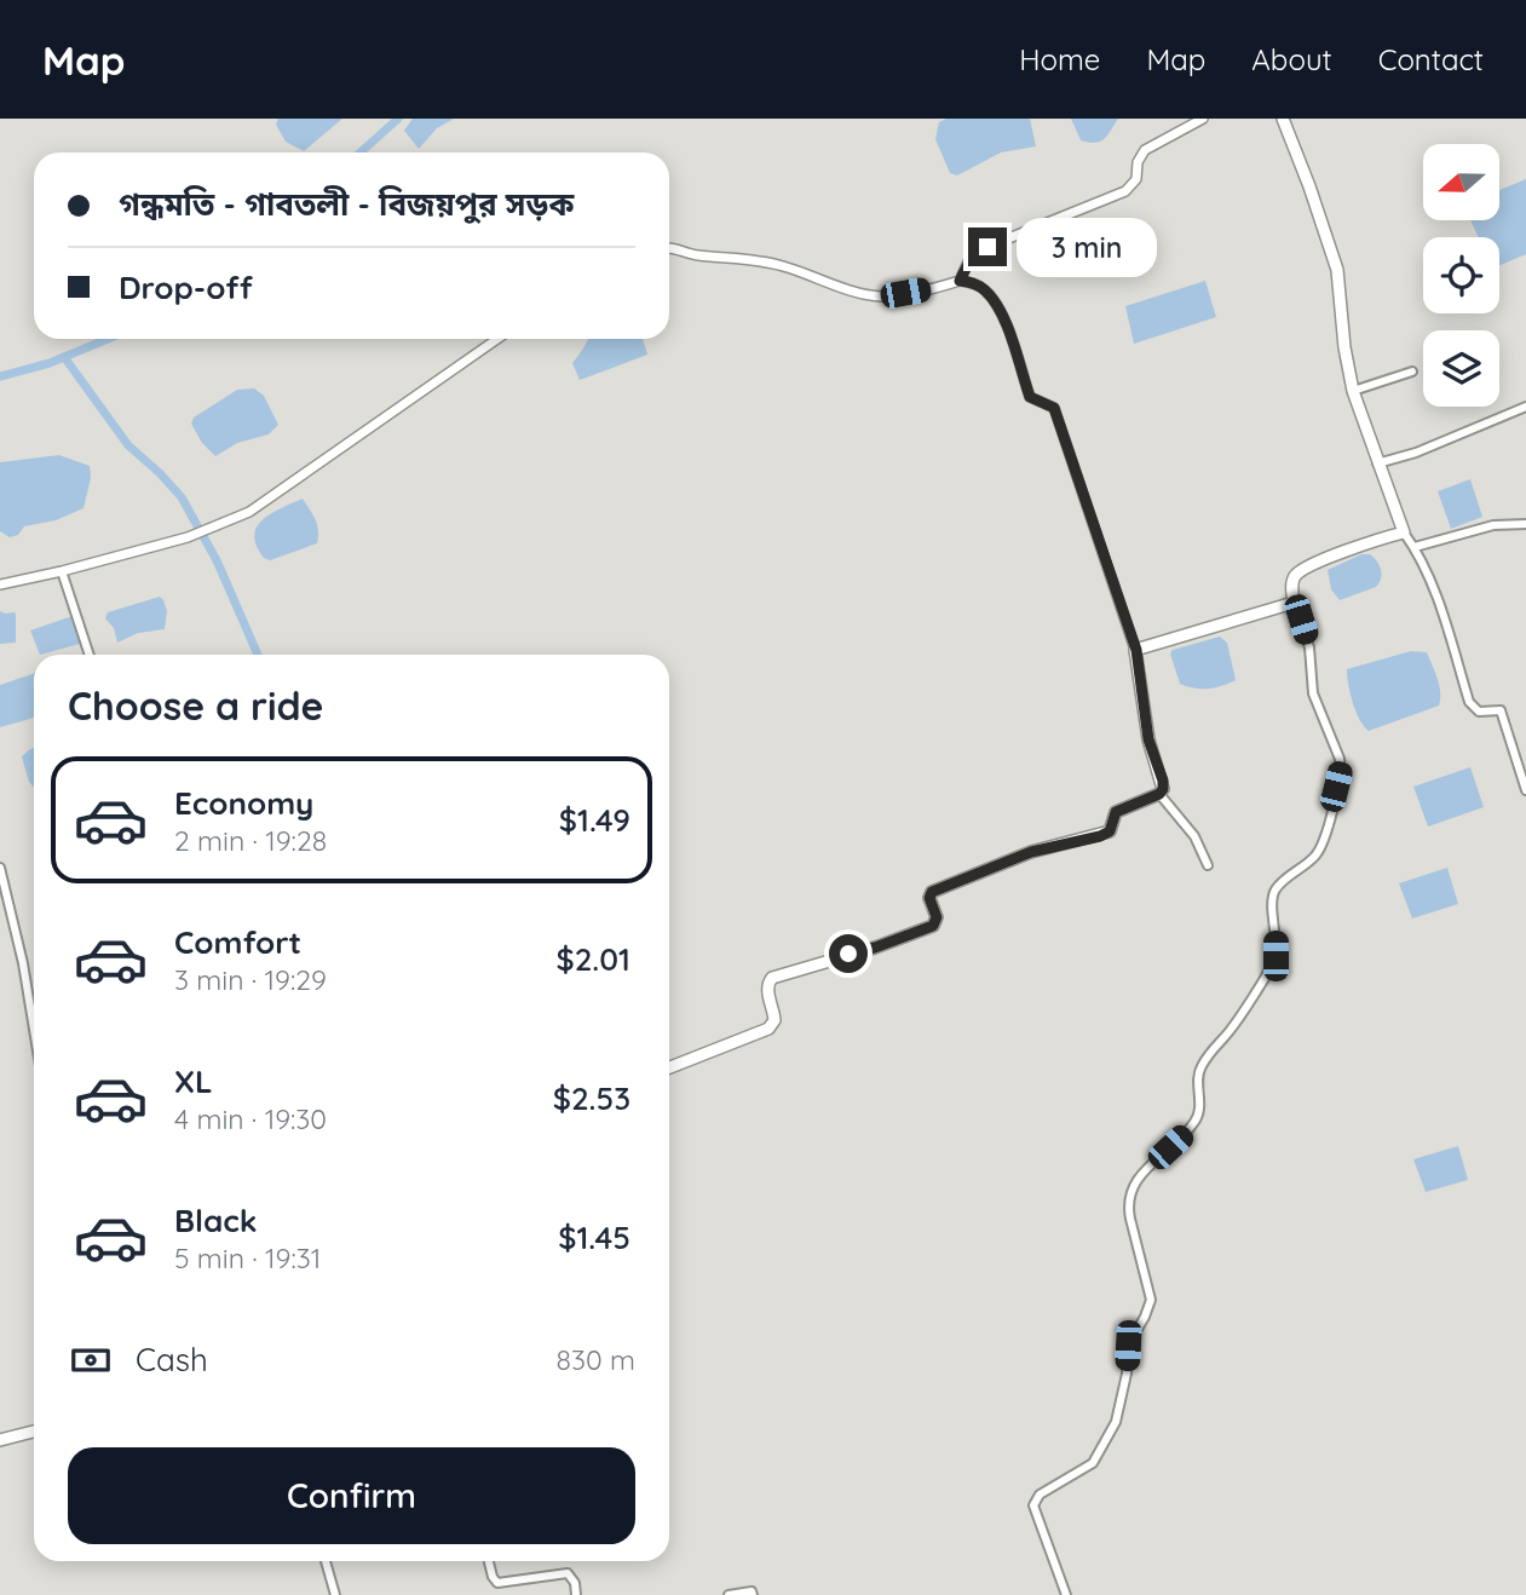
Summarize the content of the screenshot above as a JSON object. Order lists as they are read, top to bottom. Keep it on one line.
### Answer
{"north":"left","page":{"header":"Map","nav":["Home","Map","About","Contact"],"banner":["গন্ধমতি - গাবতলী - বিজয়পুর সড়ক","Drop-off"],"bubble":"3 min","heading":"Choose a ride","list":[{"name":"Economy","note":"2 min · 19:28","value":"$1.49"},{"name":"Comfort","note":"3 min · 19:29","value":"$2.01"},{"name":"XL","note":"4 min · 19:30","value":"$2.53"},{"name":"Black","note":"5 min · 19:31","value":"$1.45"}],"pay":["Cash","830 m"],"buttons":"Confirm"}}
